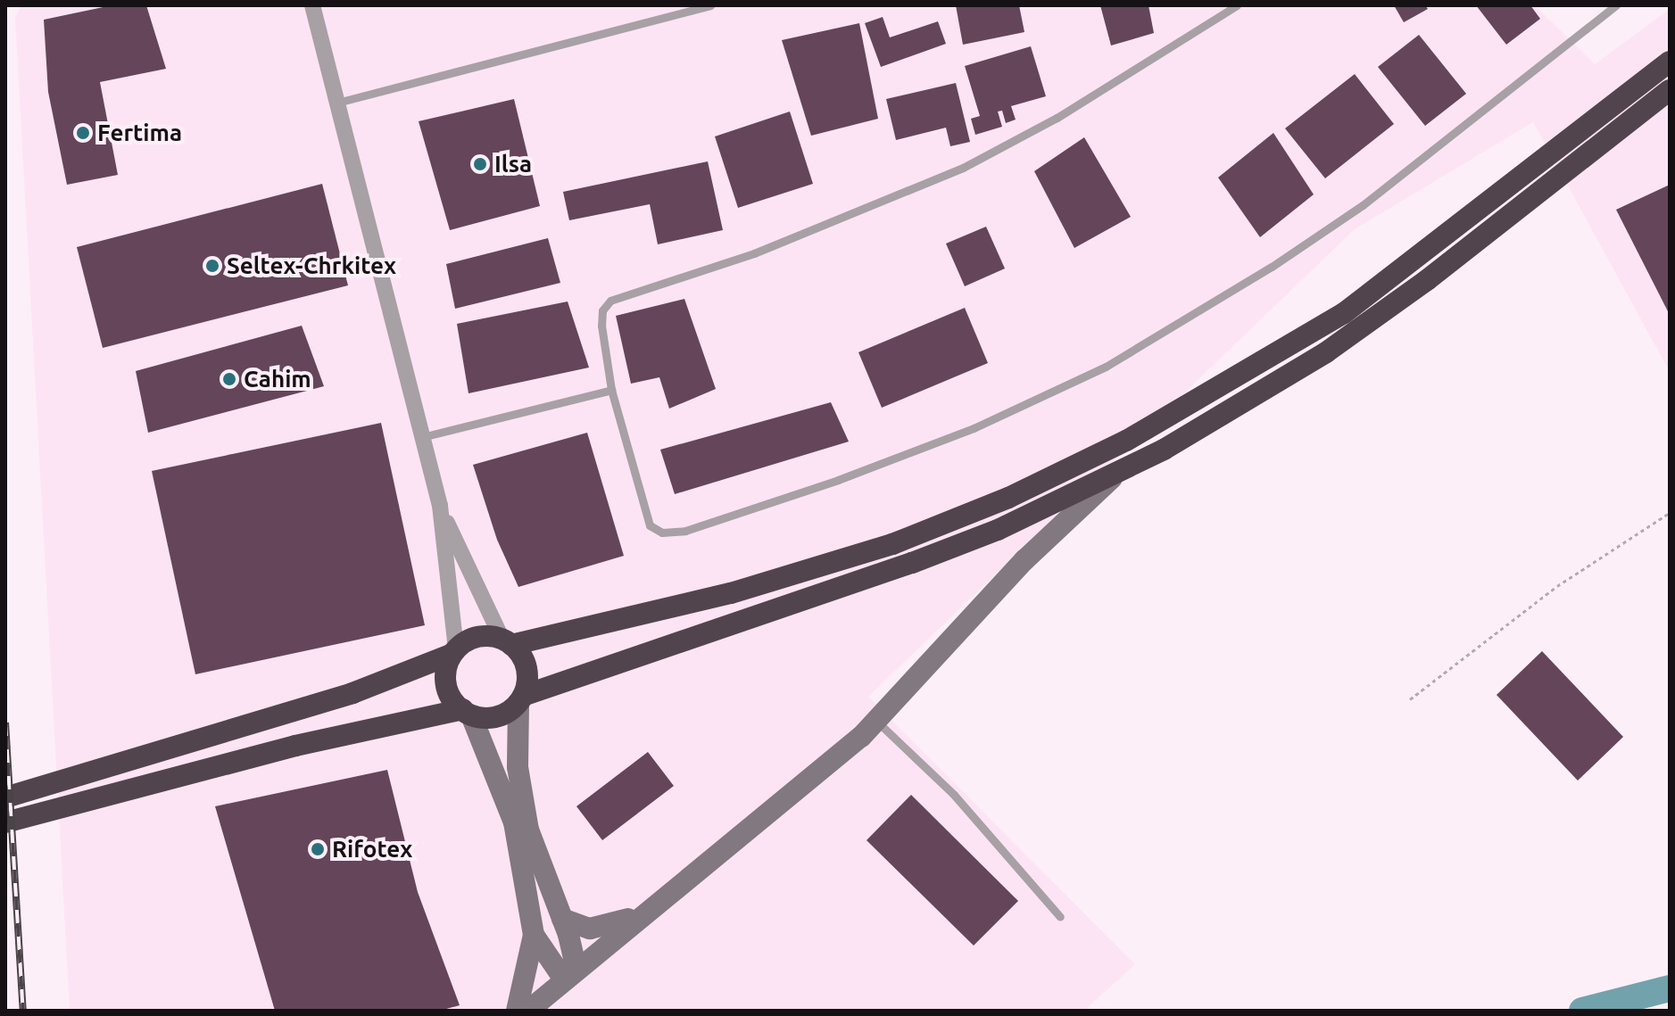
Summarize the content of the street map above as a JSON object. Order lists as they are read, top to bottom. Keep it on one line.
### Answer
{"places":["Fertima","Ilsa","Seltex-Chrkitex","Cahim","Rifotex"]}
